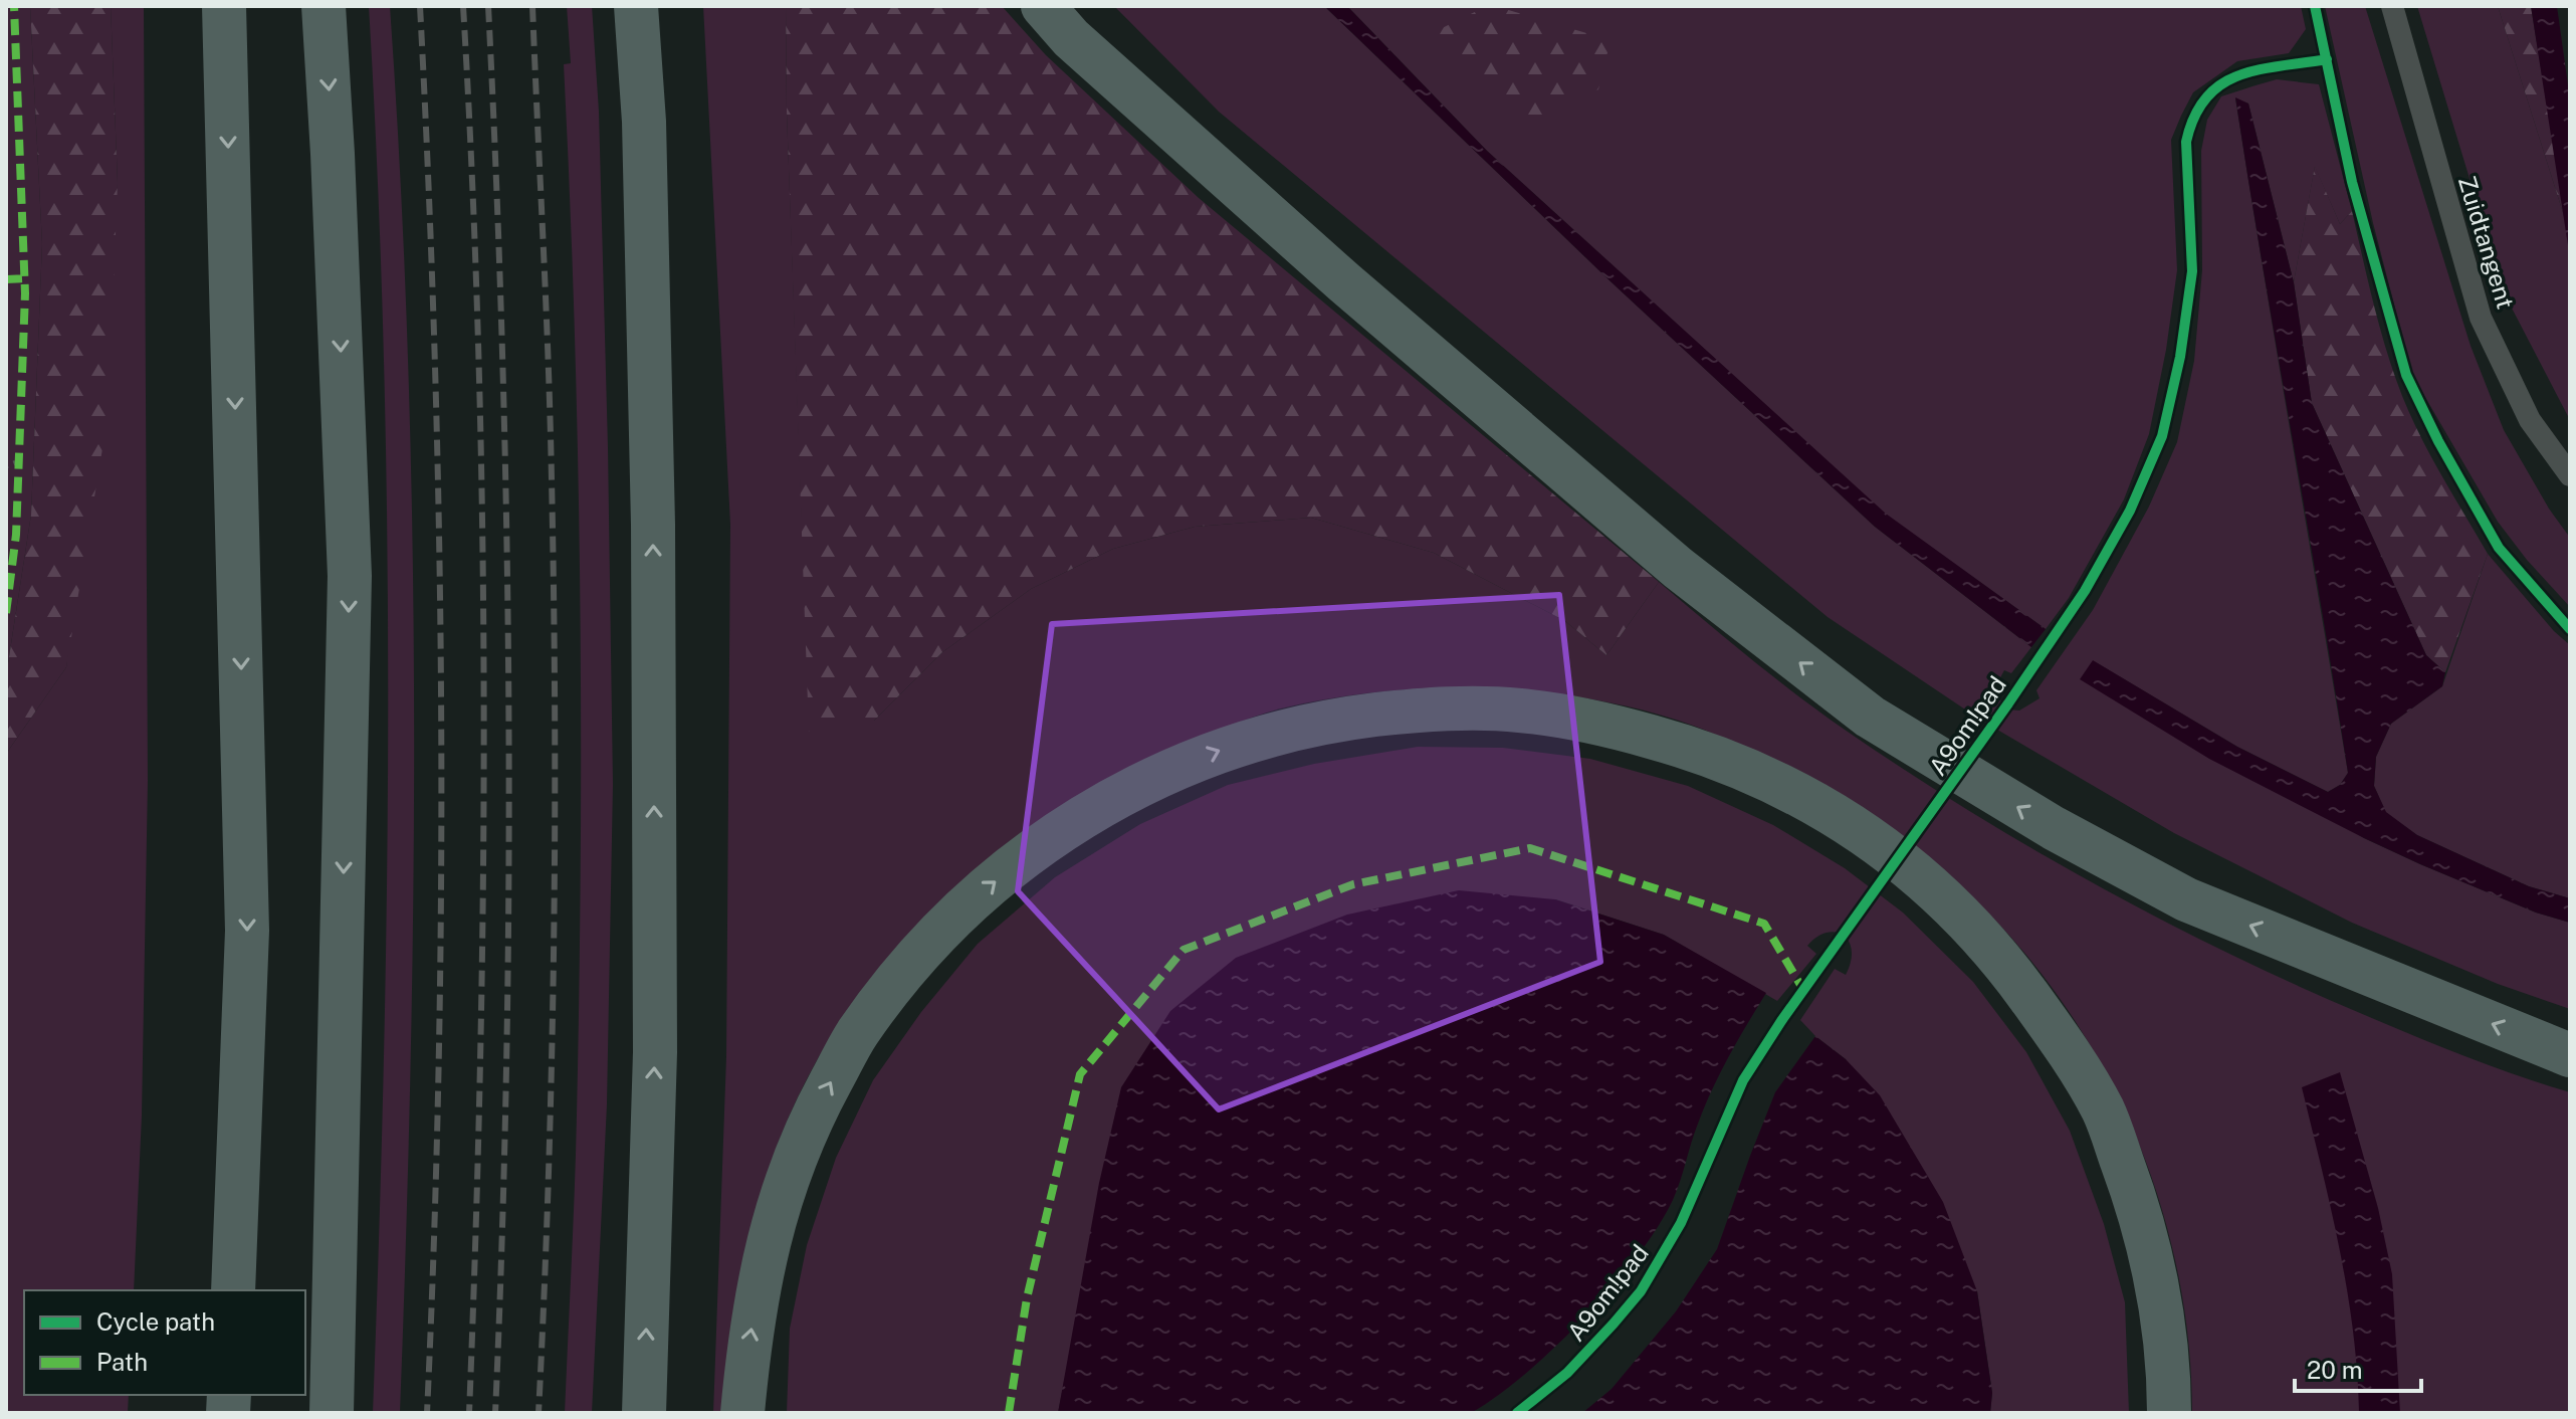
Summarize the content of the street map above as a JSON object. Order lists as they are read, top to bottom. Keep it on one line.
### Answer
{"streets":{"lane":["Zuidtangent"],"cycle path":["A9om!pad"]},"legend":["Cycle path","Path"],"scale_bar":"20 m"}
